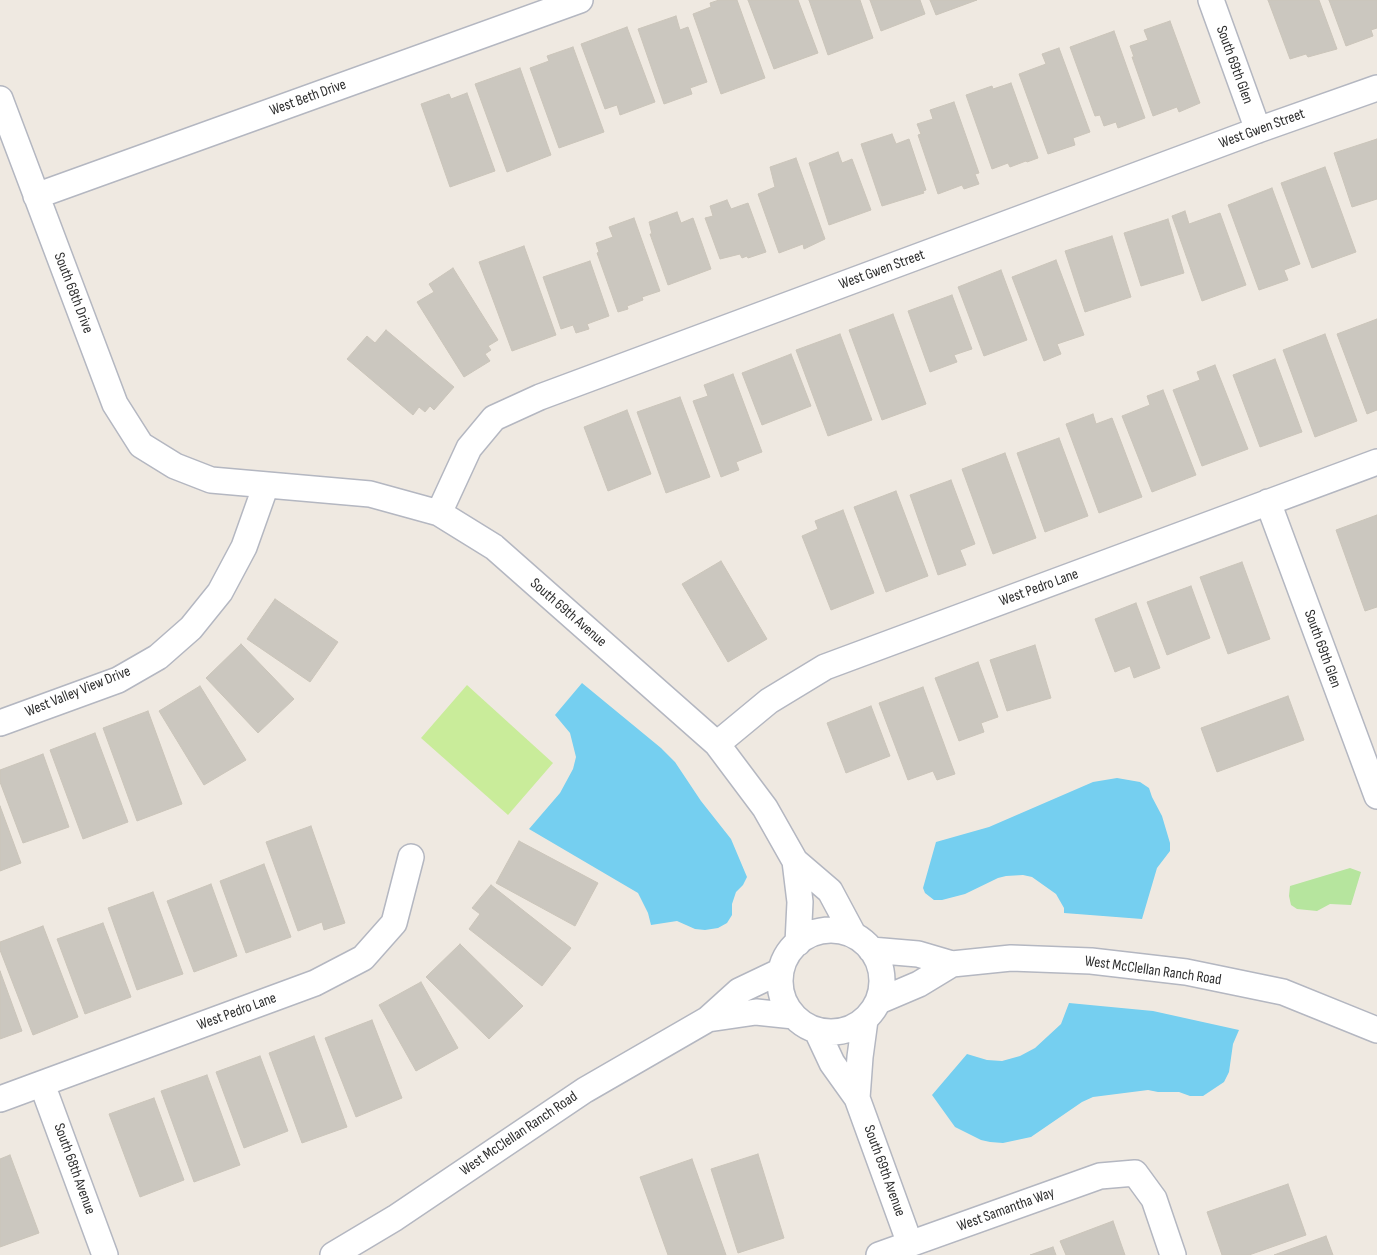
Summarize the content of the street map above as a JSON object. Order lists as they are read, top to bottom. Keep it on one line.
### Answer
{"streets":{"street":["South 69th Glen","West Beth Drive","West Gwen Street","South 68th Drive","West Pedro Lane","South 69th Avenue","West Valley View Drive","West McClellan Ranch Road","South 68th Avenue","West Samantha Way"]},"crossings":[["South 69th Glen","West Gwen Street"],["South 69th Glen","West Pedro Lane"],["West Beth Drive","South 68th Drive"],["West Gwen Street","South 69th Avenue"],["South 68th Drive","South 69th Avenue"],["South 68th Drive","West Valley View Drive"],["West Pedro Lane","South 69th Avenue"],["West Pedro Lane","South 68th Avenue"],["South 69th Avenue","West Valley View Drive"],["South 69th Avenue","West Samantha Way"]]}
